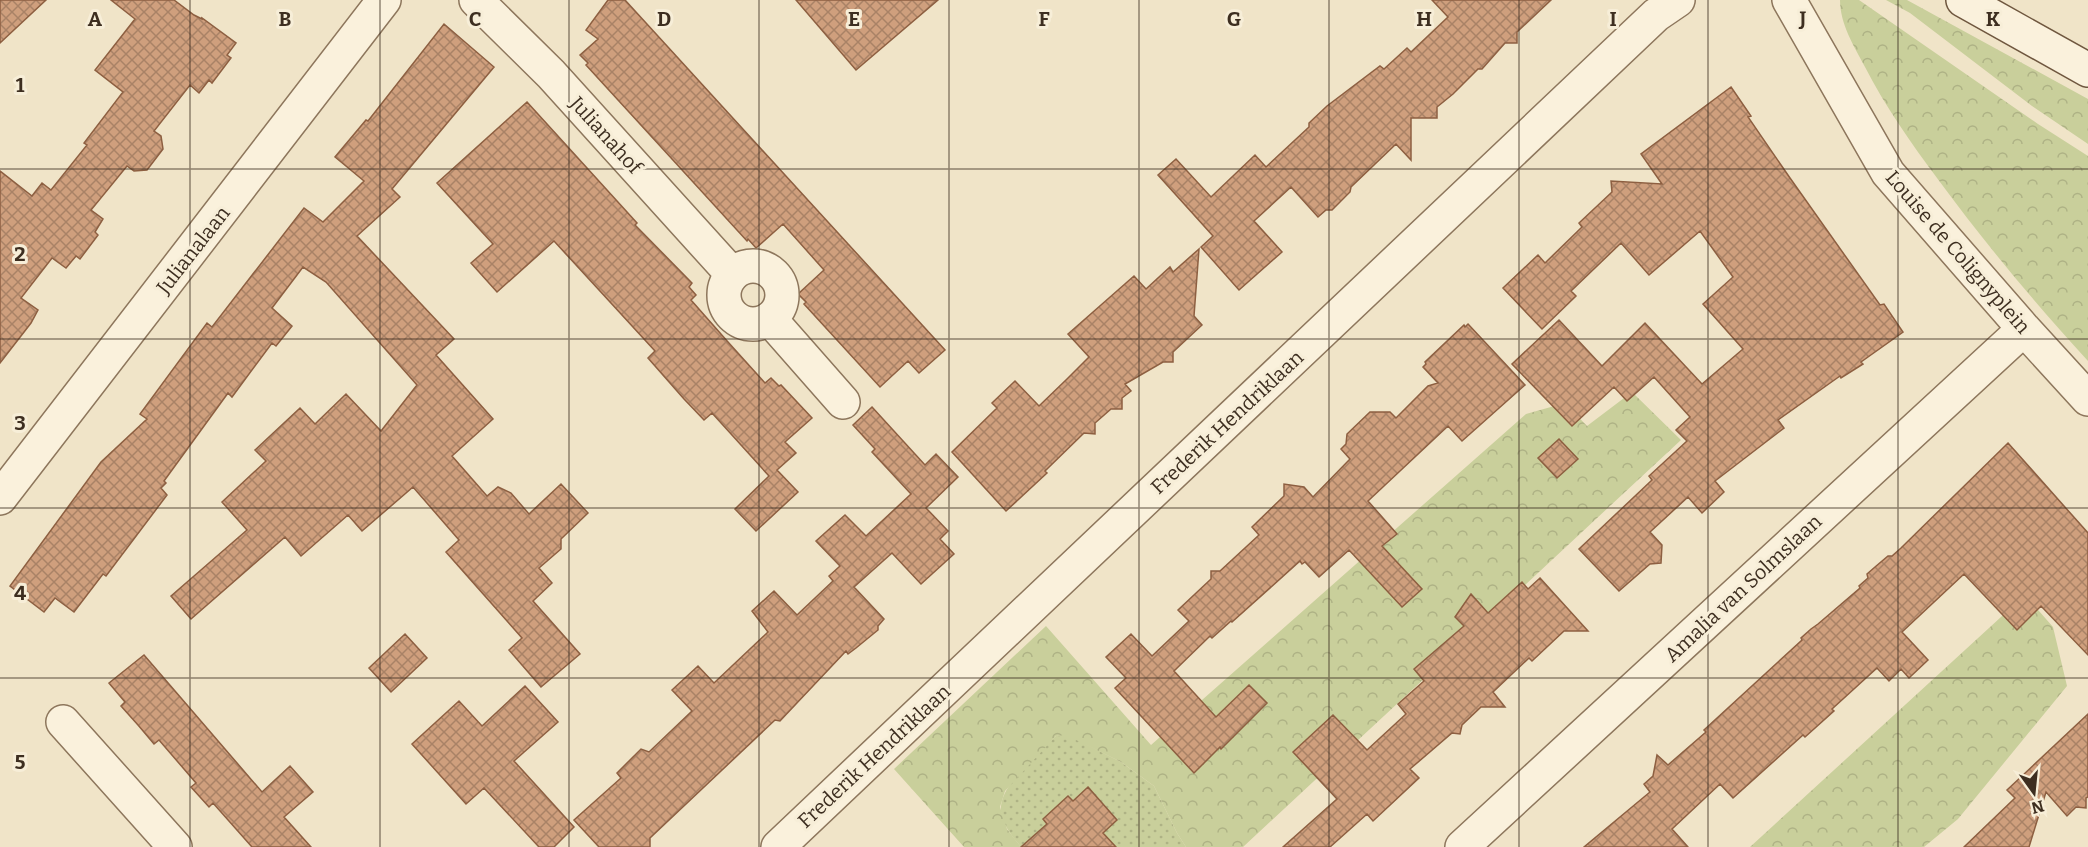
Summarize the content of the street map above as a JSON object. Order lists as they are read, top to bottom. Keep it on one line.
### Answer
{"streets":{"street":["Julianahof","Julianalaan","Louise de Colignyplein","Frederik Hendriklaan","Amalia van Solmslaan"]},"crossings":[["Louise de Colignyplein","Amalia van Solmslaan"]],"north":"bottom","grid":{"columns":["A","B","C","D","E","F","G","H","I","J","K"],"rows":["1","2","3","4","5"]}}
